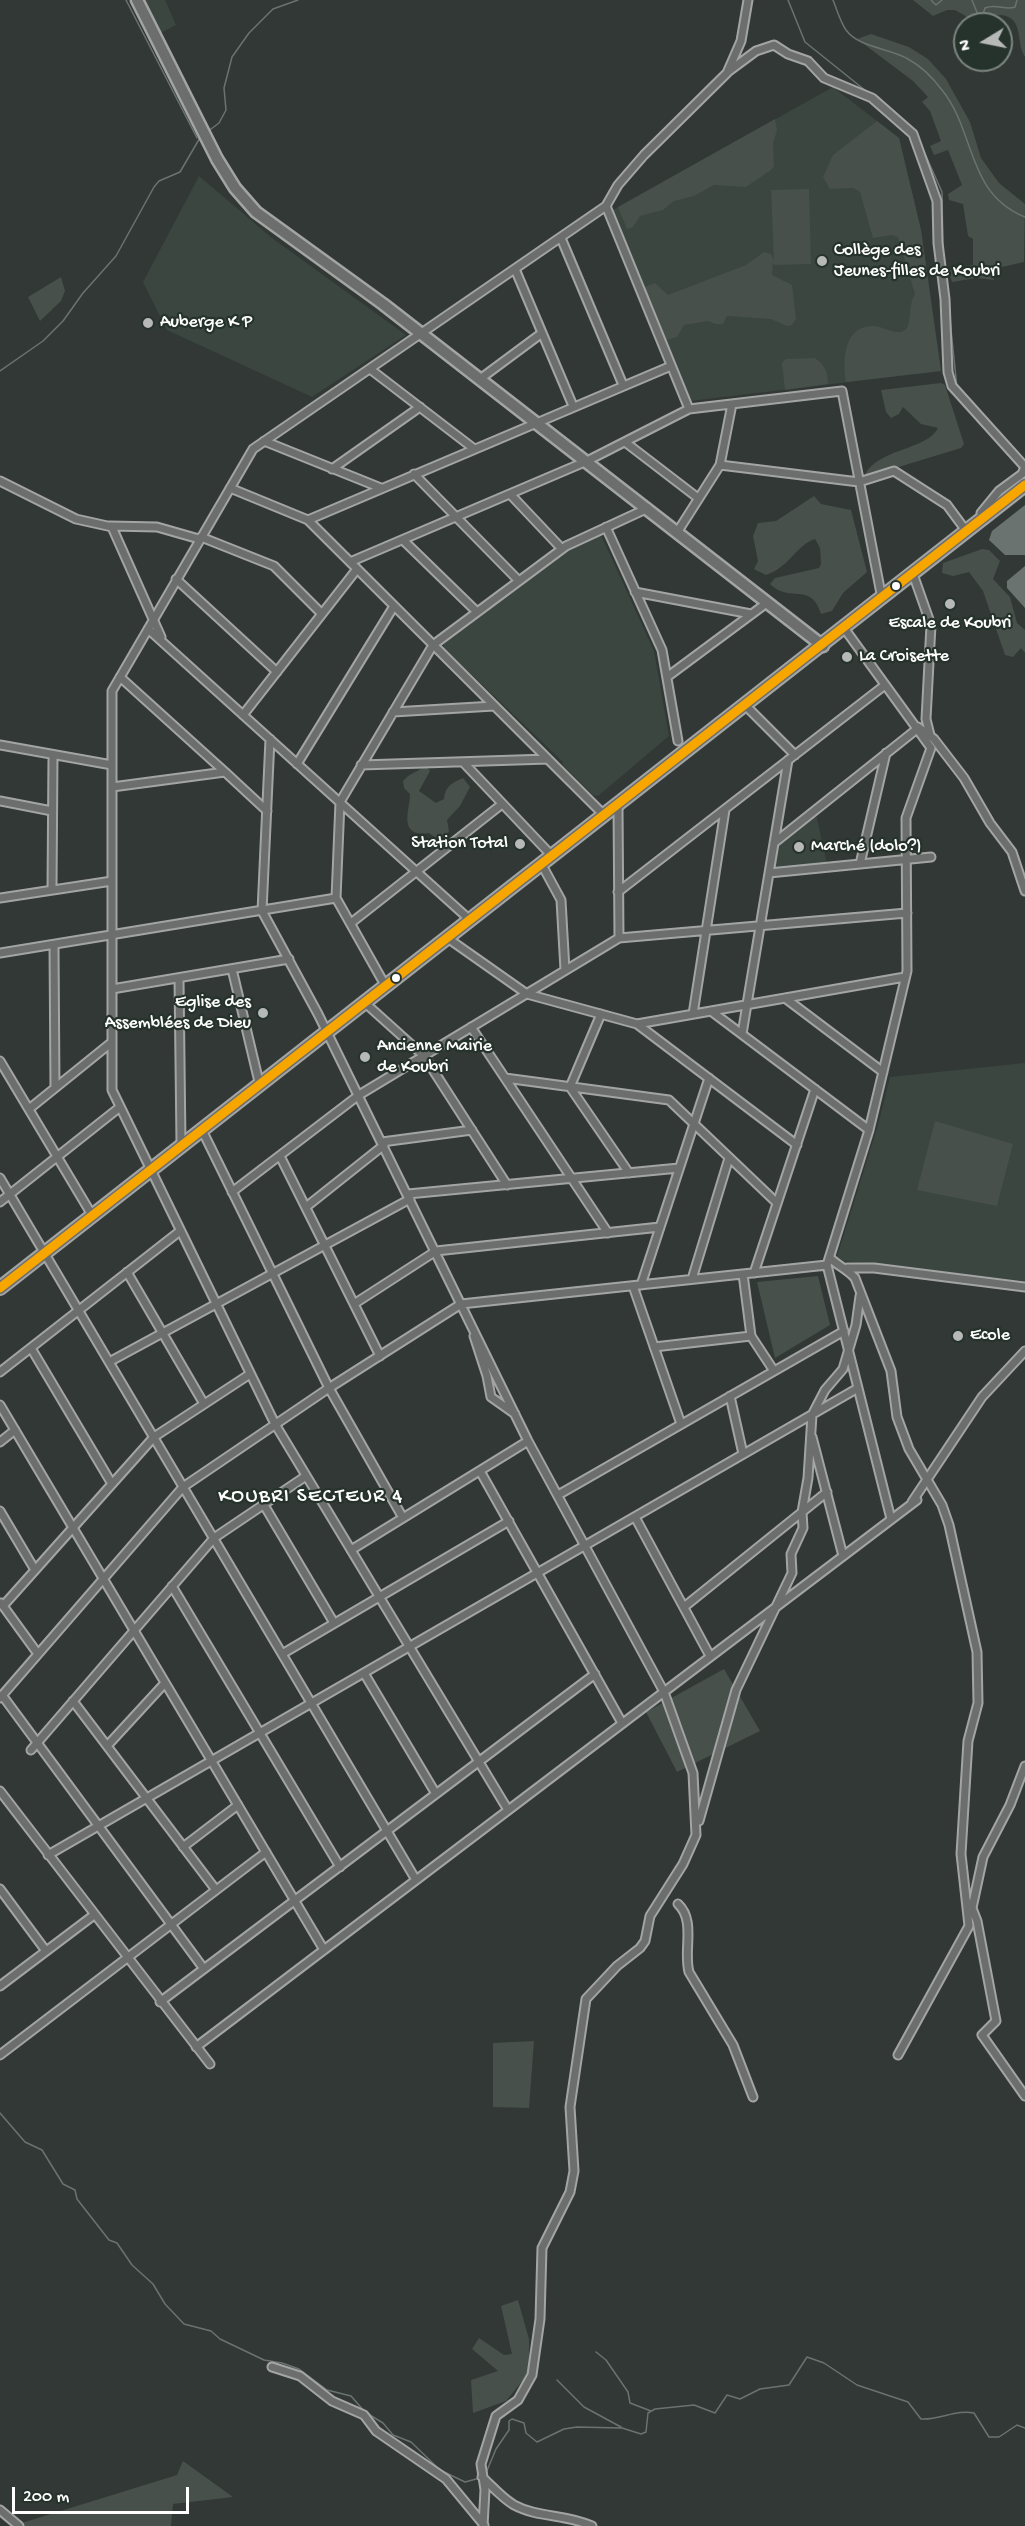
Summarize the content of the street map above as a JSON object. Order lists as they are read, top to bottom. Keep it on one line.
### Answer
{"districts":["KOUBRI SECTEUR 4"],"places":["Collège des Jeunes-filles de Koubri","Auberge K P","Escale de Koubri","La Croisette","Station Total","Marché (dolo?)","Eglise des Assemblées de Dieu","Ancienne Mairie de Koubri","Ecole"],"scale_bar":"200 m","north":"left"}
